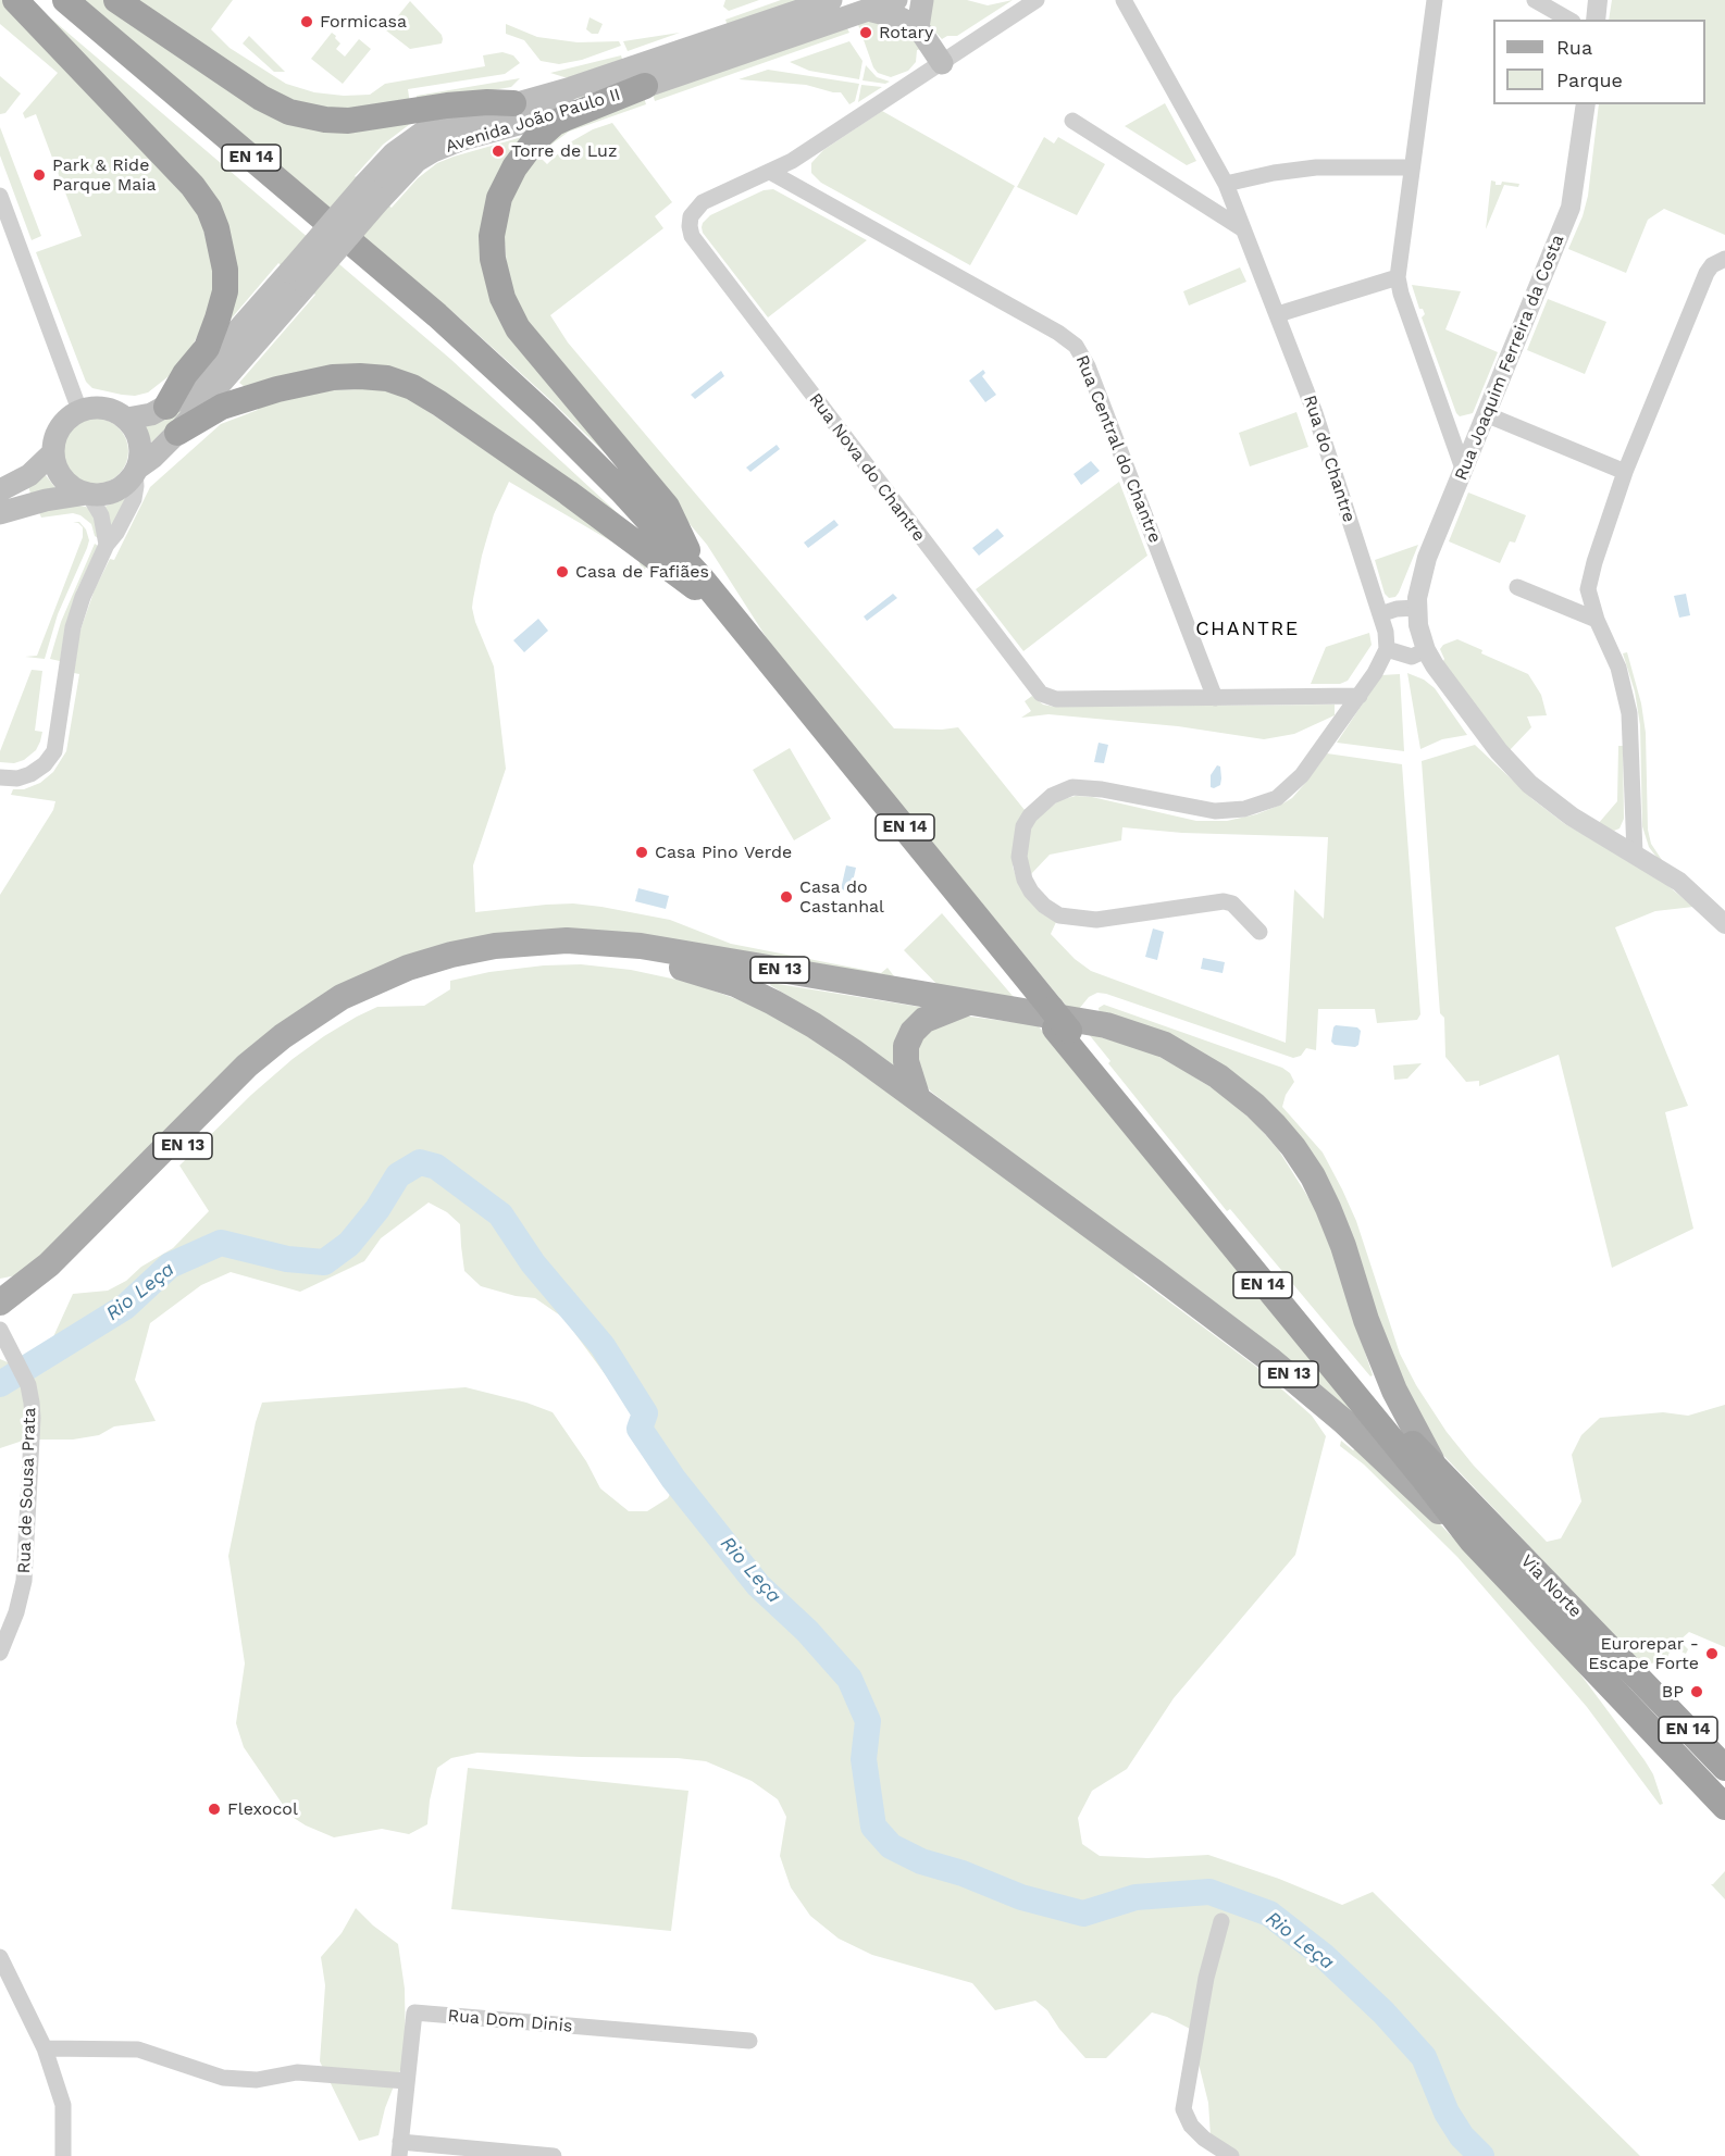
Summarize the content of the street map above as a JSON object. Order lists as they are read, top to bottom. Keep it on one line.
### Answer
{"streets":{"highway":["EN 14","Via Norte"],"main road":["Avenida João Paulo II","EN 13"],"street":["Rua Joaquim Ferreira da Costa","Rua Central do Chantre","Rua do Chantre","Rua Nova do Chantre","Rua de Sousa Prata","Rua Dom Dinis"]},"crossings":[["EN 14","EN 13"],["EN 14","Via Norte"],["Rua Central do Chantre","Rua Nova do Chantre"],["EN 13","Via Norte"]],"districts":["CHANTRE"],"water":["Rio Leça"],"places":["Formicasa","Rotary","Torre de Luz","Park & Ride Parque Maia","Casa de Fafiães","Casa Pino Verde","Casa do Castanhal","Eurorepar - Escape Forte","BP","Flexocol"],"legend":["Rua","Parque"]}
